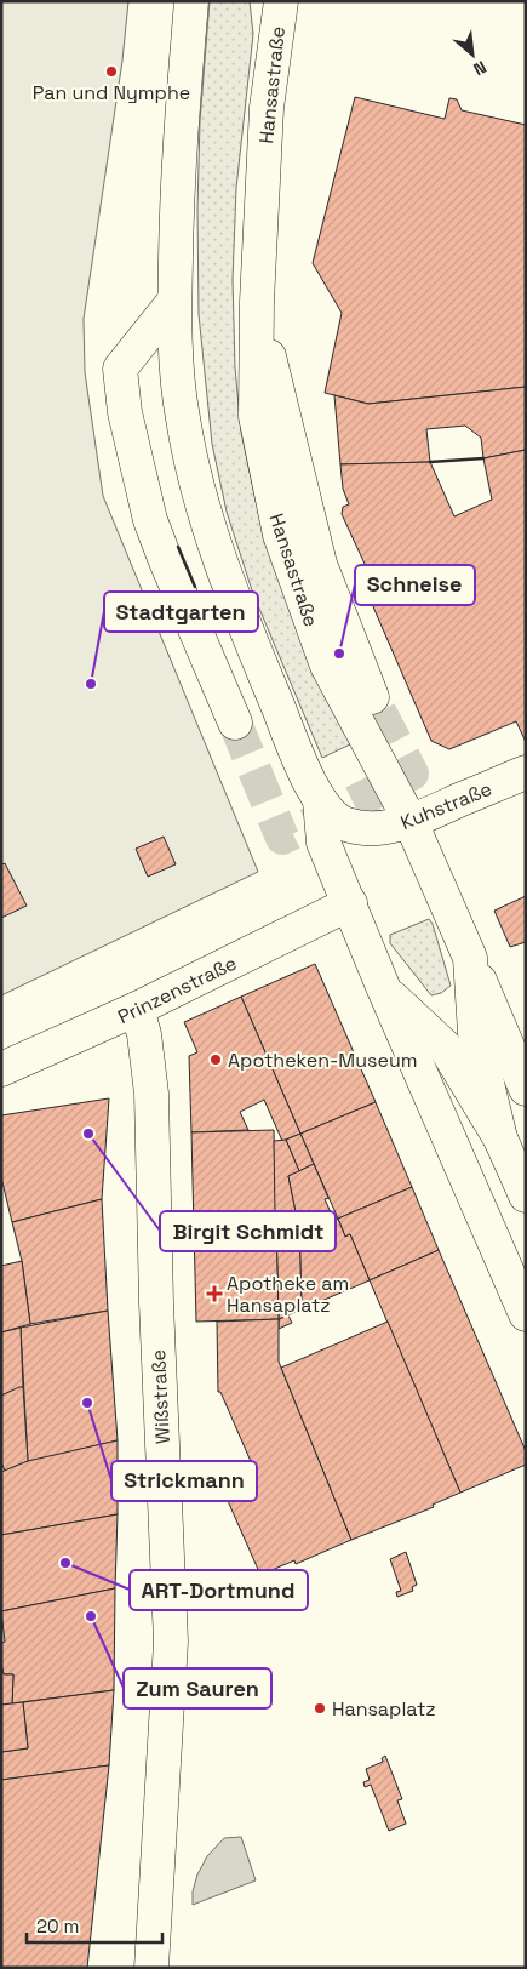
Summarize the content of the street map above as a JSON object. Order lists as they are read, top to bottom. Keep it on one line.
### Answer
{"streets":{"street":["Hansastraße","Kuhstraße","Prinzenstraße","Wißstraße"]},"crossings":[["Hansastraße","Kuhstraße"],["Hansastraße","Prinzenstraße"],["Prinzenstraße","Wißstraße"]],"places":{"other":["Pan und Nymphe","Schneise","Stadtgarten","Apotheken-Museum","Birgit Schmidt","Strickmann","ART-Dortmund","Zum Sauren","Hansaplatz"],"health":["Apotheke am Hansaplatz"]},"scale_bar":"20 m","north":"bottom right"}
